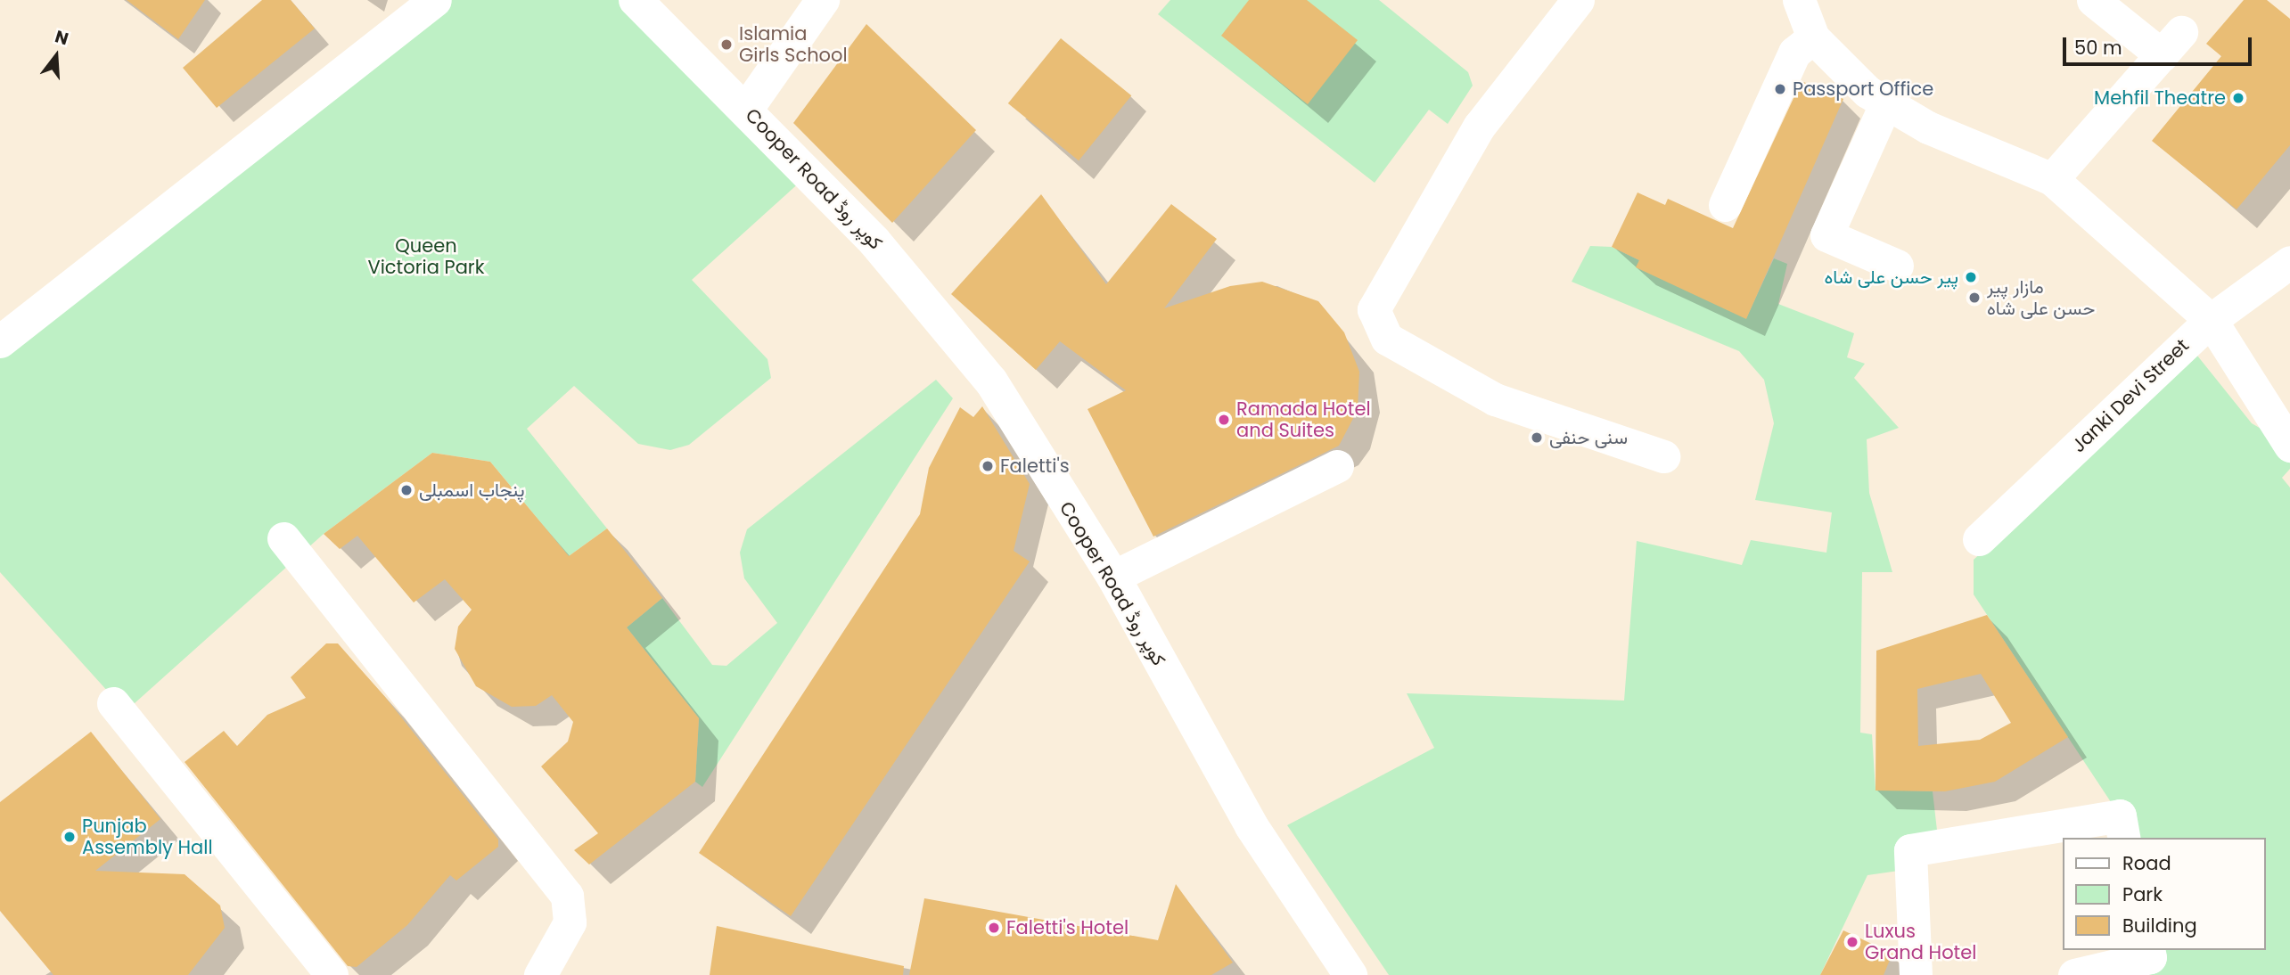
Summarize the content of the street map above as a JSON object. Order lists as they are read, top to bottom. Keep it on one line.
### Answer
{"streets":{"main road":["Cooper Road کوپر روڈ"],"street":["Janki Devi Street"]},"parks":["Queen Victoria Park"],"places":["Islamia Girls School","Passport Office","Mehfil Theatre","پیر حسن علی شاہ","مازار پیر حسن علی شاہ","Ramada Hotel and Suites","سنی حنفی","Faletti's","پنجاب اسمبلی","Punjab Assembly Hall","Faletti's Hotel","Luxus Grand Hotel"],"legend":["Road","Park","Building"],"scale_bar":"50 m","north":"top"}
